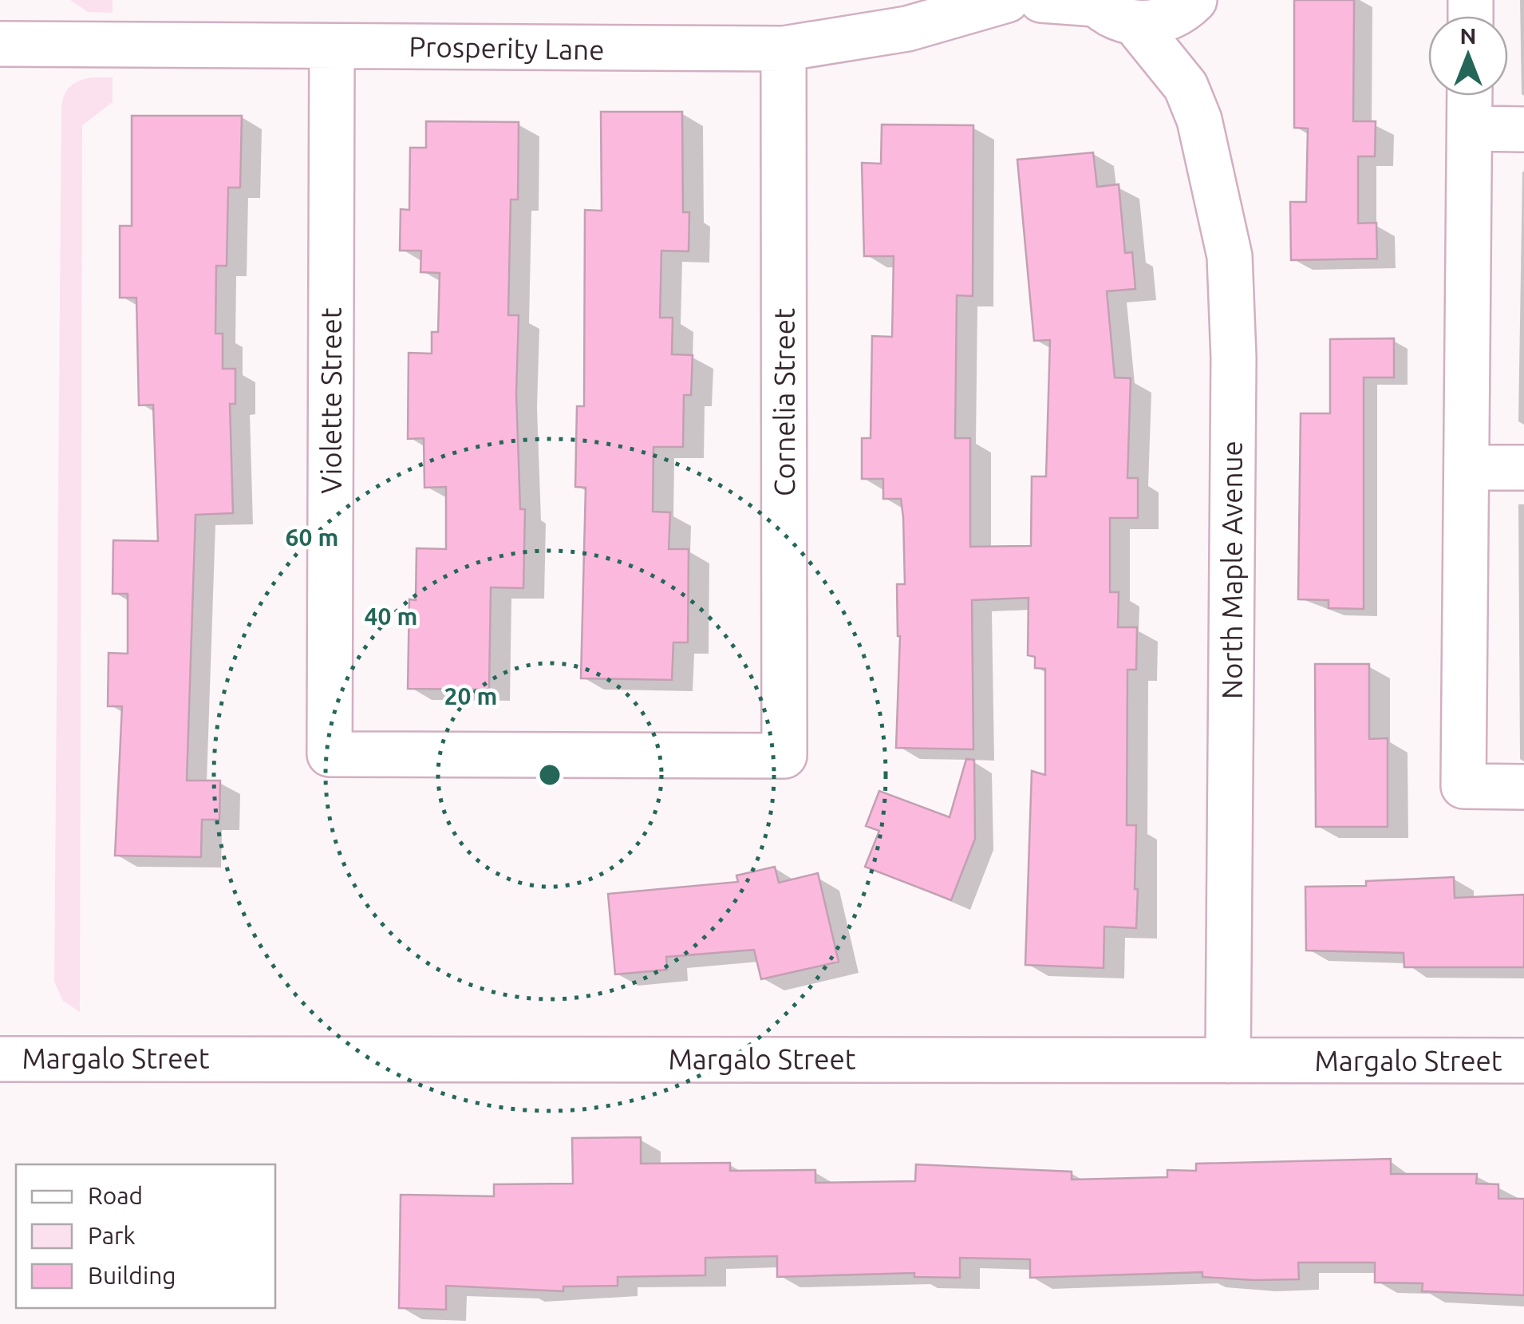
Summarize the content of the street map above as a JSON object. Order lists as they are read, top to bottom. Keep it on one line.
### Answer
{"streets":{"street":["Prosperity Lane","Violette Street","Cornelia Street","North Maple Avenue","Margalo Street"]},"crossings":[["Prosperity Lane","Violette Street"],["Prosperity Lane","Cornelia Street"],["Violette Street","Cornelia Street"],["North Maple Avenue","Margalo Street"]],"legend":["Road","Park","Building"],"north":"top","rings":["60 m","40 m","20 m"]}
